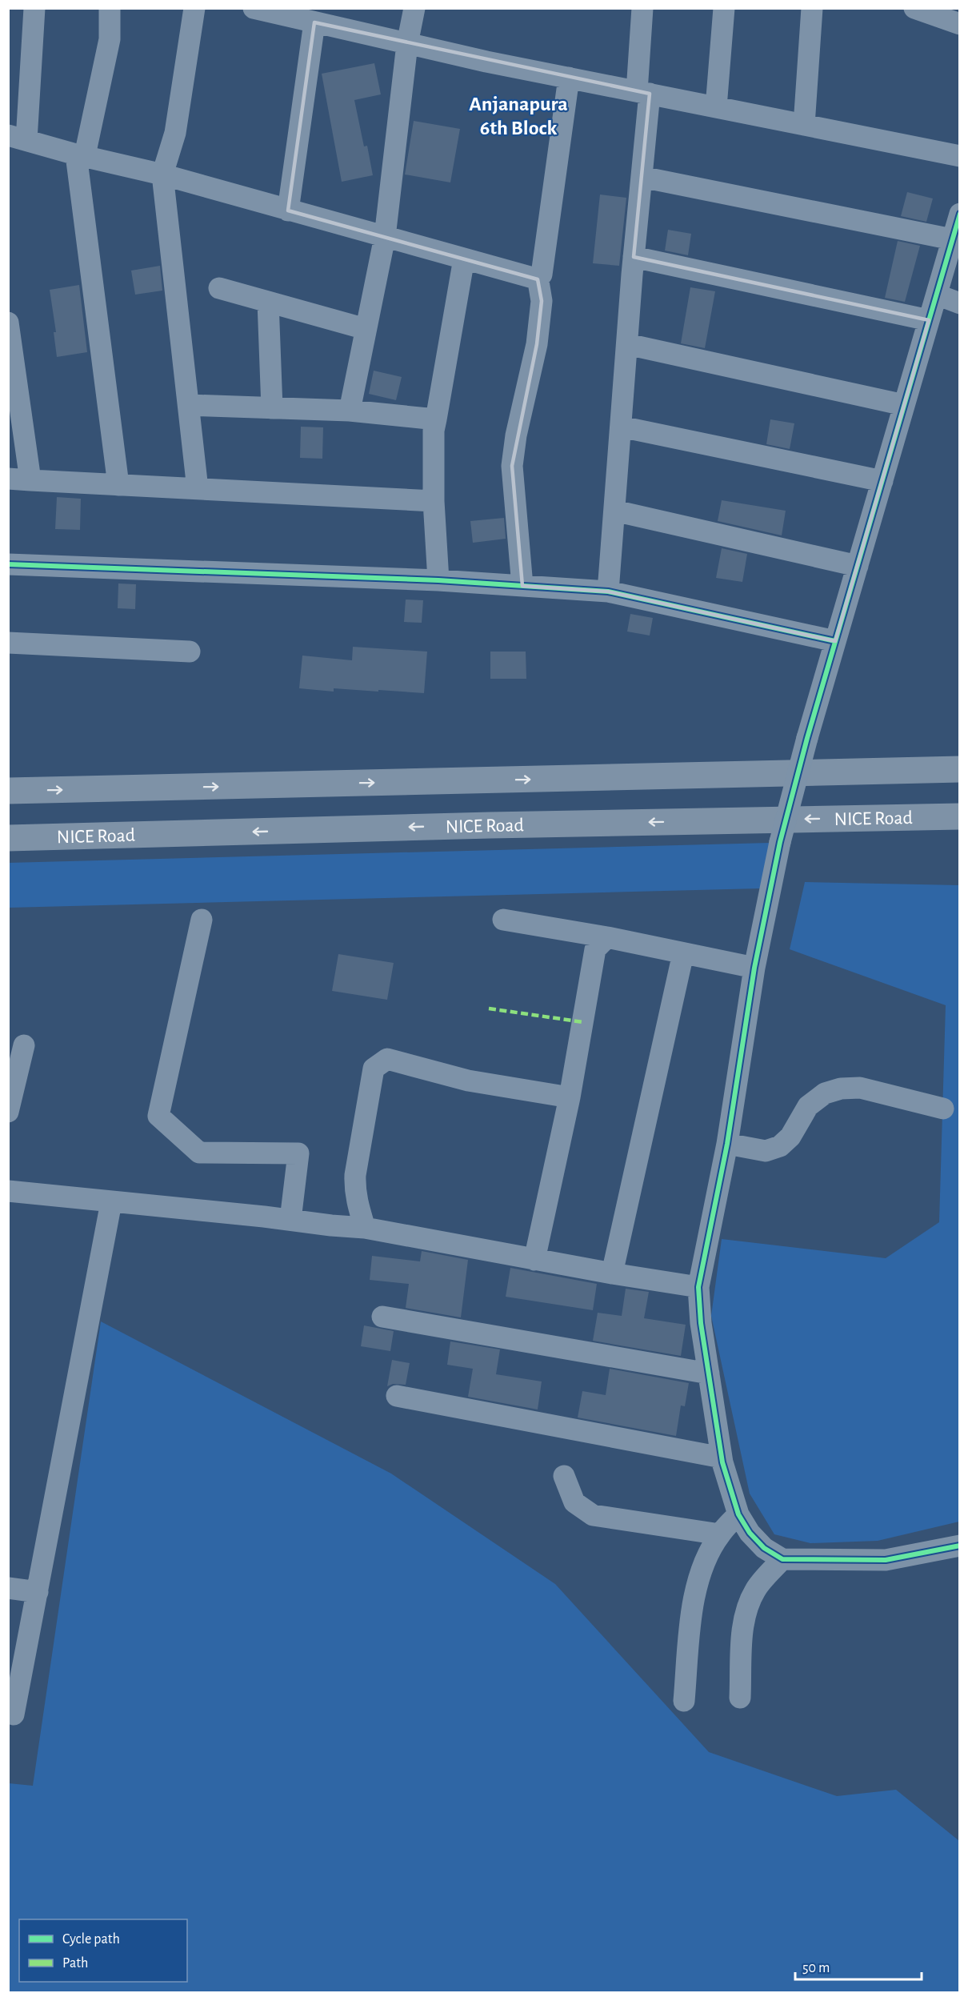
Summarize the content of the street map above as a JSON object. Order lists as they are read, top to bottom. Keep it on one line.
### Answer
{"streets":{"highway":["NICE Road"]},"districts":["Anjanapura 6th Block"],"legend":["Cycle path","Path"],"scale_bar":"50 m"}
